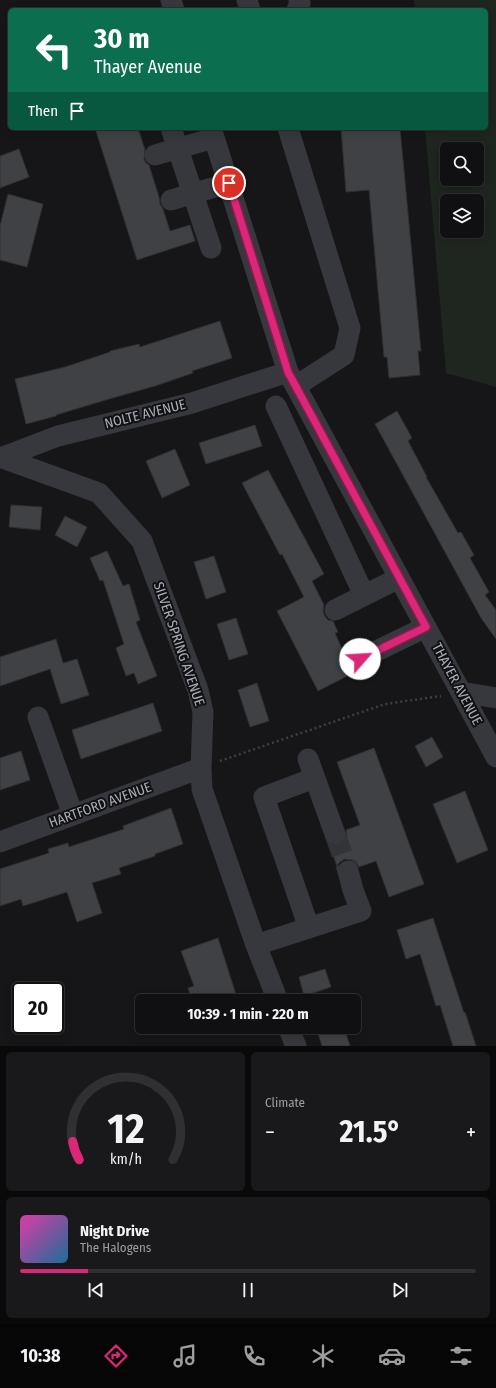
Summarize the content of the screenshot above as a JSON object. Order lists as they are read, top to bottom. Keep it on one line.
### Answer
{"streets":{"street":["NOLTE AVENUE","SILVER SPRING AVENUE","THAYER AVENUE","HARTFORD AVENUE"]},"crossings":[["NOLTE AVENUE","SILVER SPRING AVENUE"],["NOLTE AVENUE","THAYER AVENUE"],["SILVER SPRING AVENUE","HARTFORD AVENUE"]],"page":{"turn":["30 m","Thayer Avenue"],"then":"Then","limit":"20","trip":"10:39 · 1 min · 220 m","tile":"Climate","heat":["−","21.5°","+"],"song":["Night Drive","The Halogens"],"tabs":"10:38","gauge":["12","km/h"]}}
